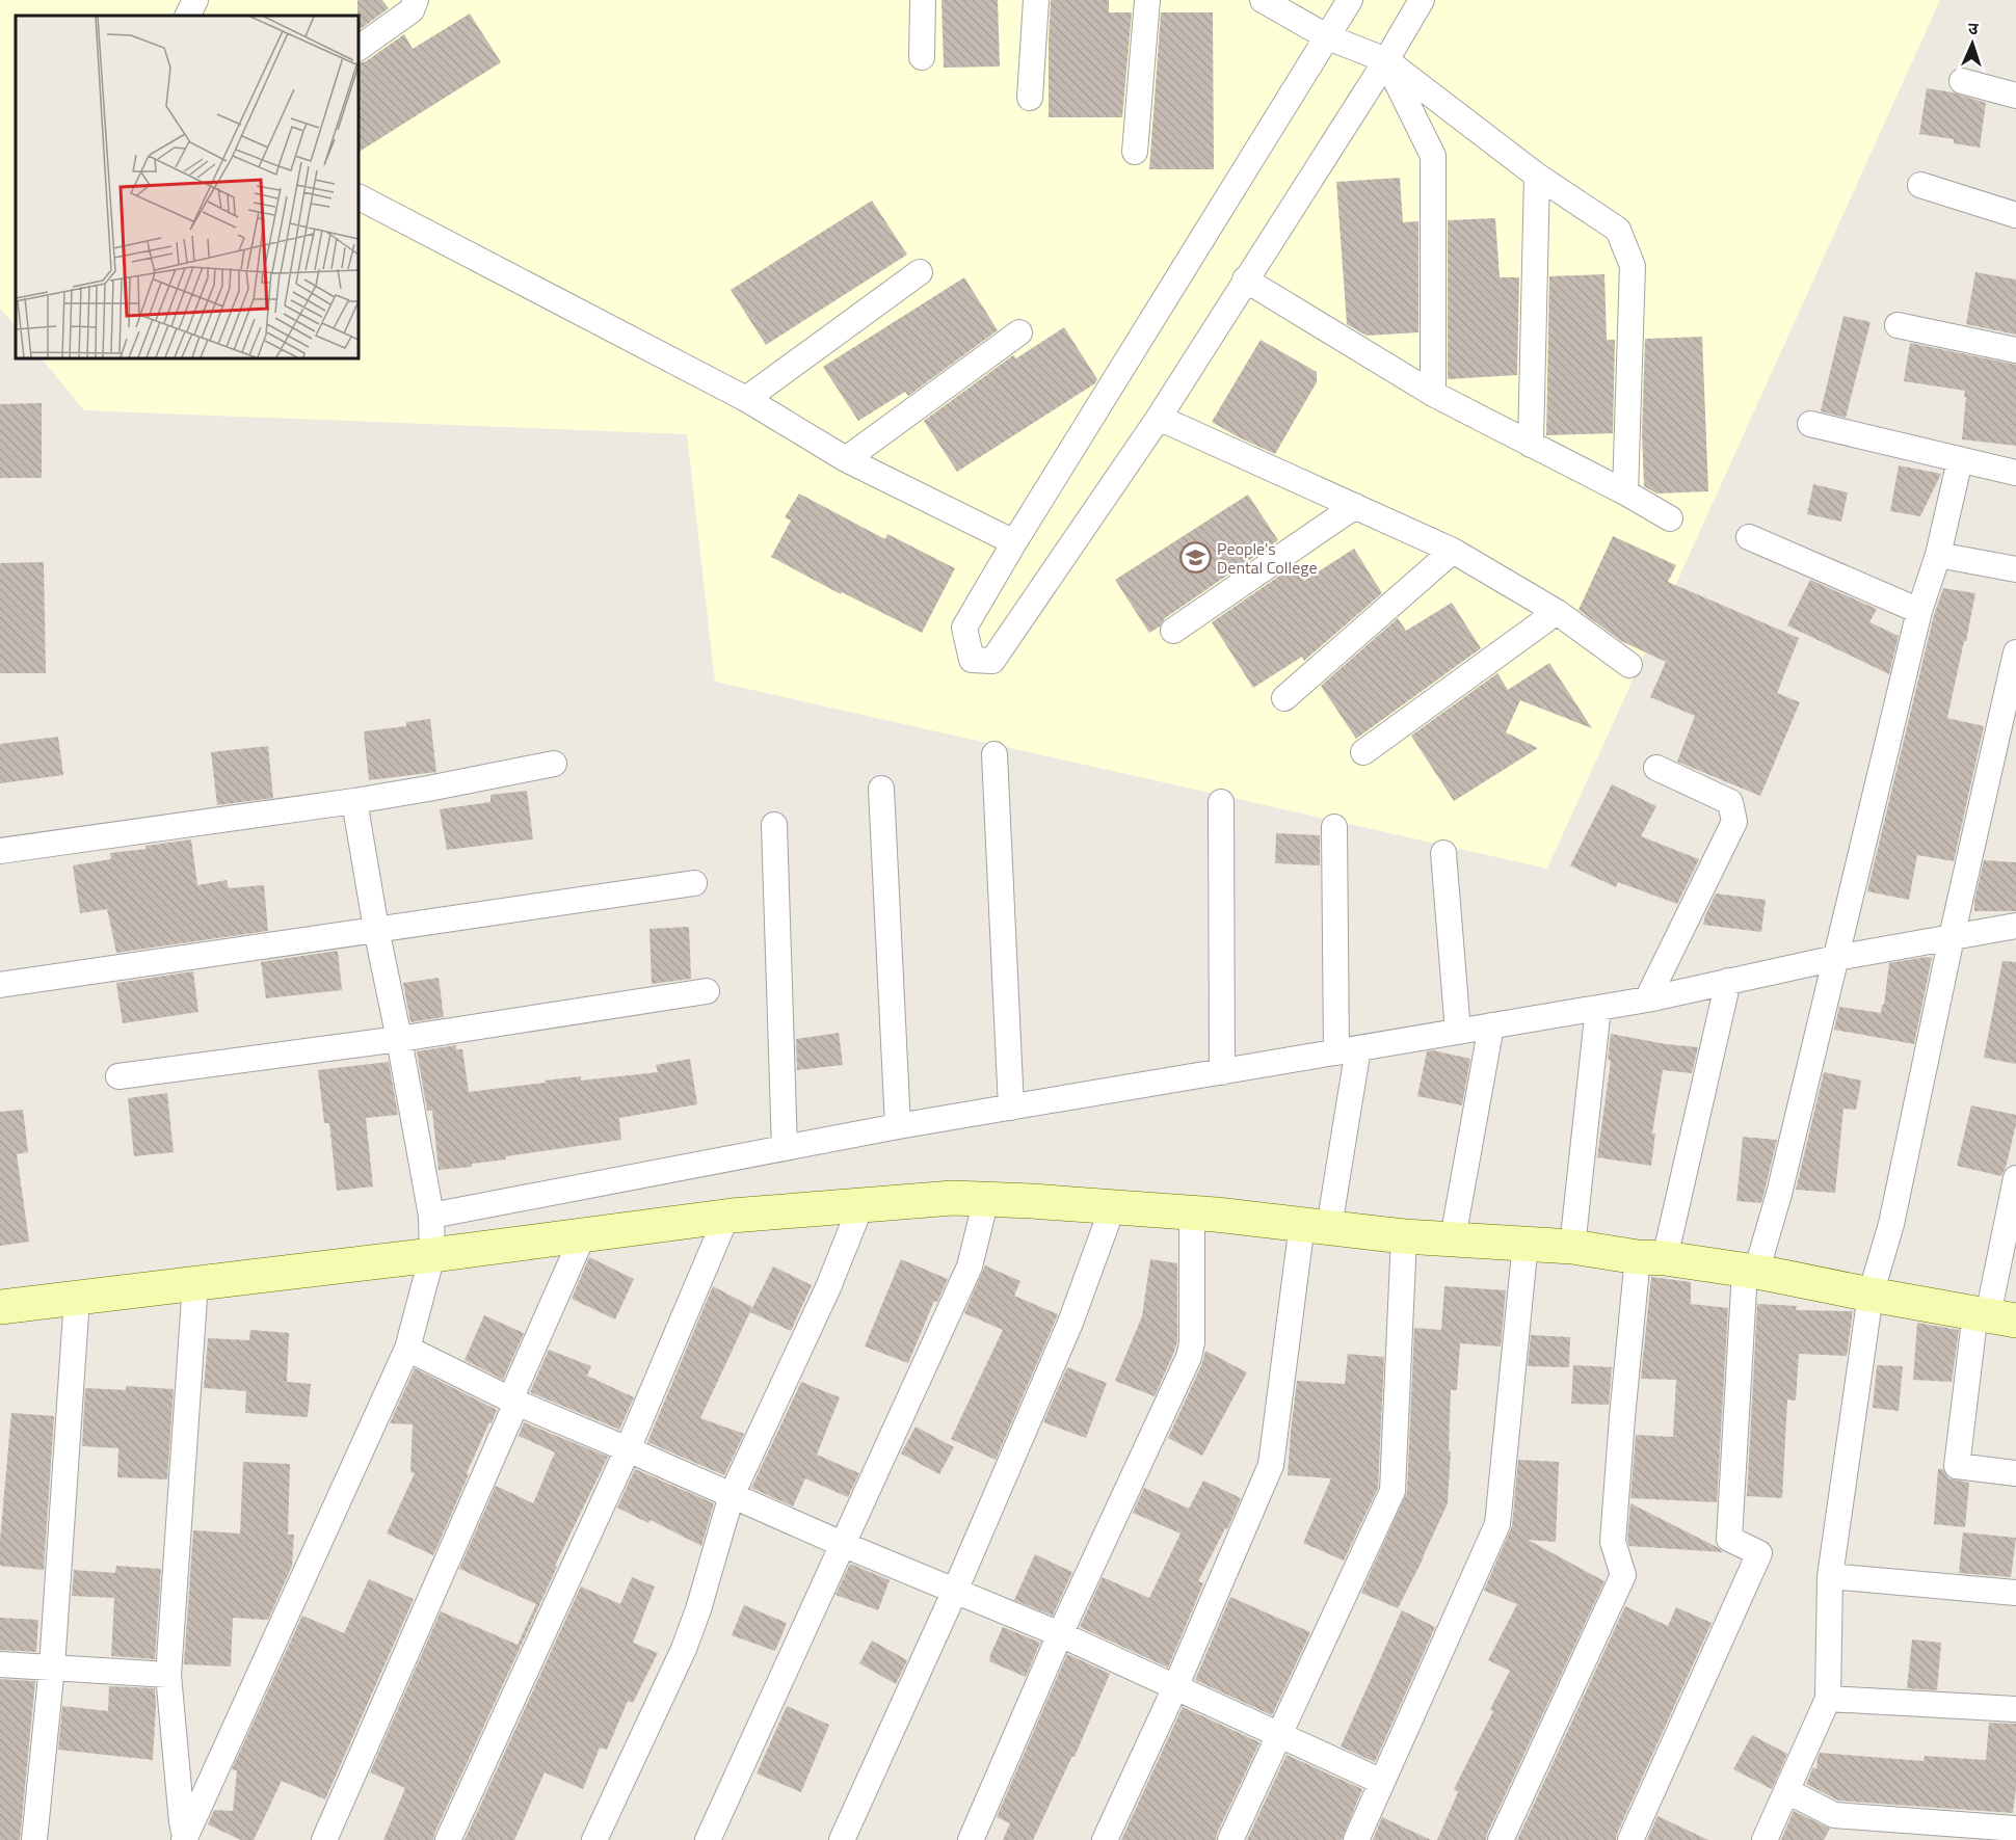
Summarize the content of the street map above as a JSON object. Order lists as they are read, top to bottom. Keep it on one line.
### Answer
{"places":{"school or university":["People's Dental College"]},"north":"top"}
